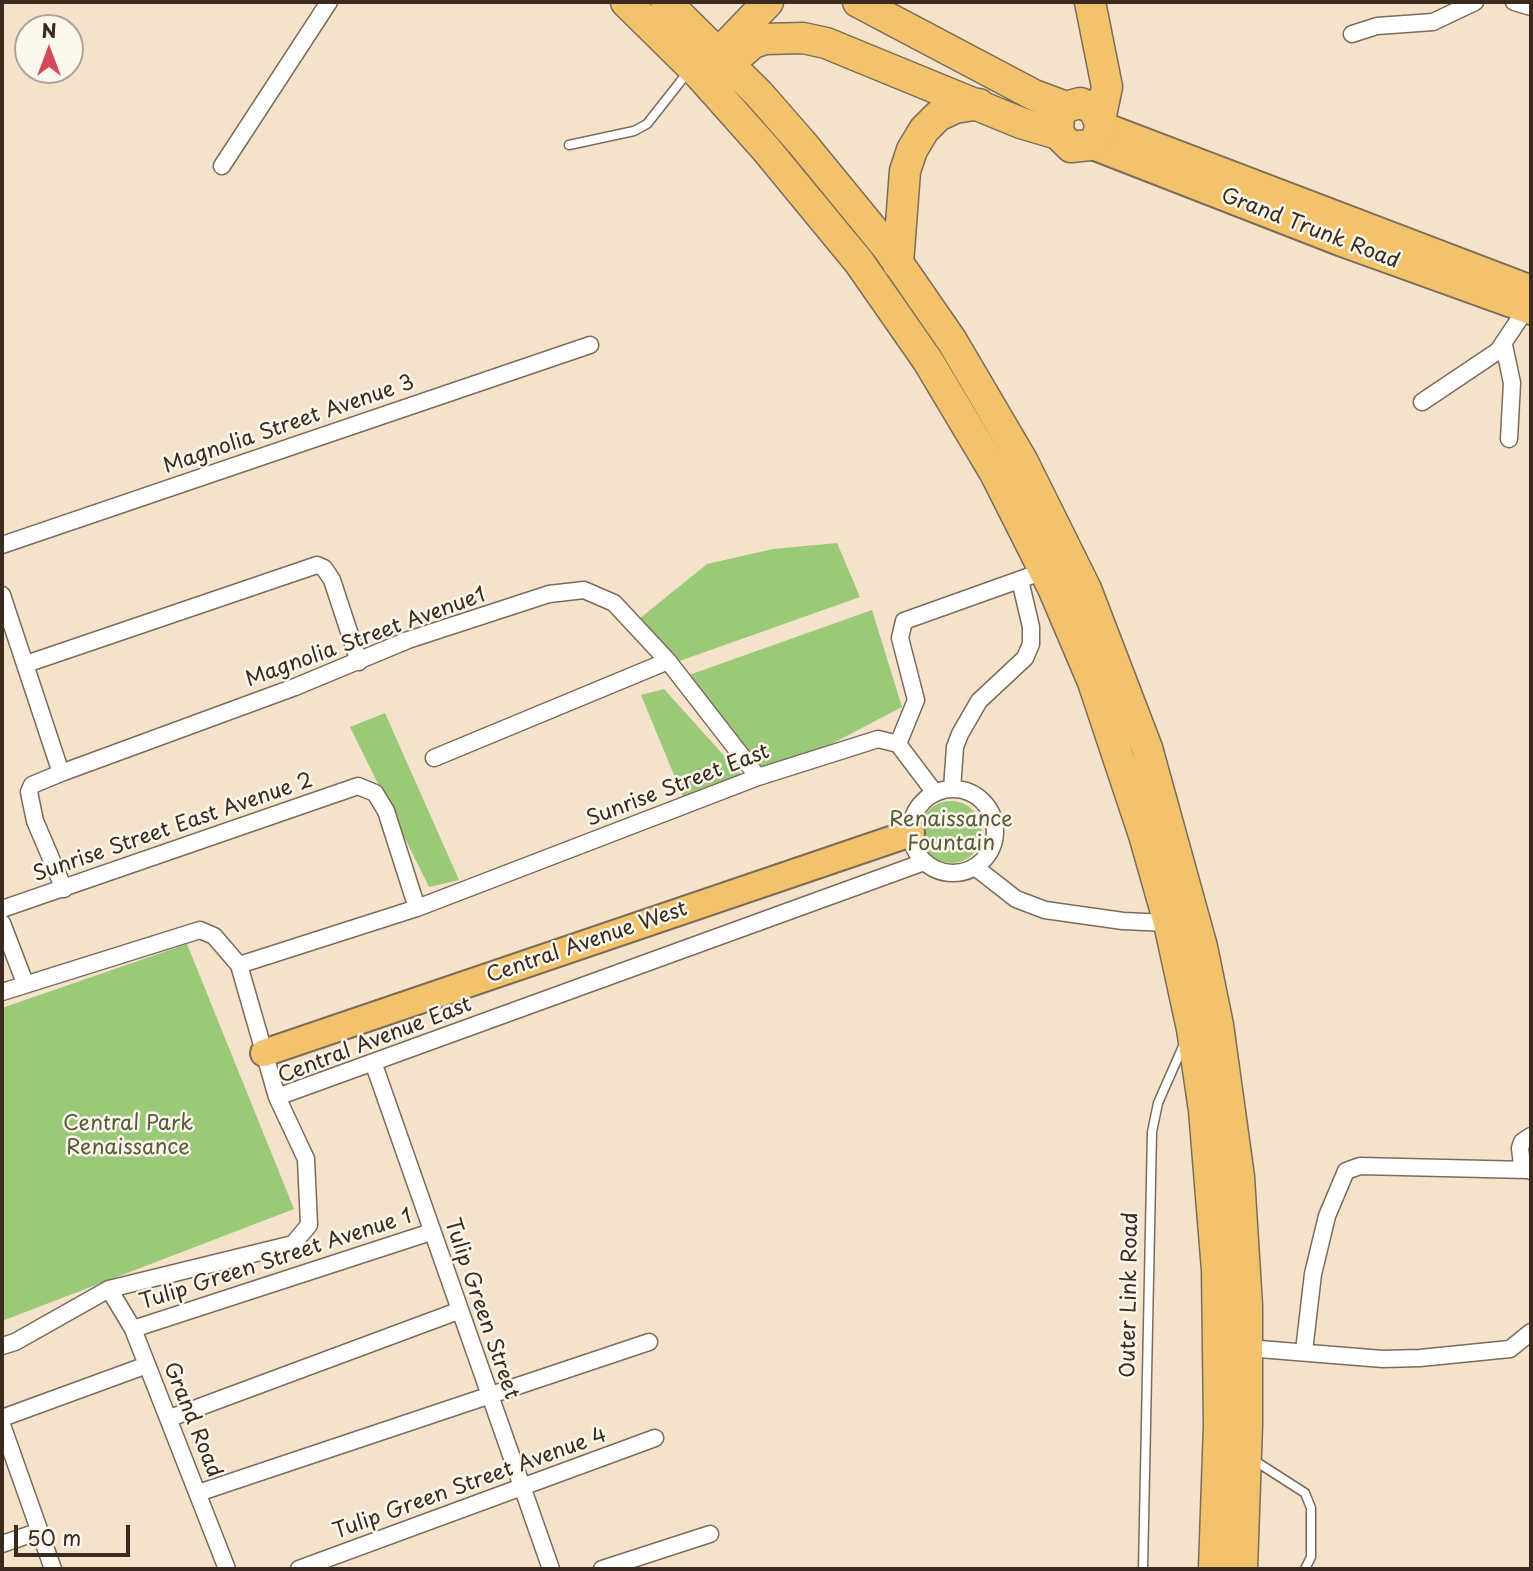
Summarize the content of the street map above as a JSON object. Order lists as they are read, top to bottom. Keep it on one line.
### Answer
{"streets":{"main road":["Grand Trunk Road","Central Avenue West"],"street":["Magnolia Street Avenue 3","Magnolia Street Avenue1","Sunrise Street East","Sunrise Street East Avenue 2","Central Avenue East","Tulip Green Street Avenue 1","Tulip Green Street","Grand Road","Tulip Green Street Avenue 4"],"lane":["Outer Link Road"]},"crossings":[["Magnolia Street Avenue1","Sunrise Street East"],["Magnolia Street Avenue1","Sunrise Street East Avenue 2"],["Sunrise Street East","Sunrise Street East Avenue 2"],["Central Avenue West","Central Avenue East"],["Central Avenue East","Tulip Green Street"],["Central Avenue East","Grand Road"],["Tulip Green Street Avenue 1","Tulip Green Street"],["Tulip Green Street Avenue 1","Grand Road"],["Tulip Green Street","Tulip Green Street Avenue 4"]],"parks":["Renaissance Fountain","Central Park Renaissance"],"scale_bar":"50 m","north":"top"}
